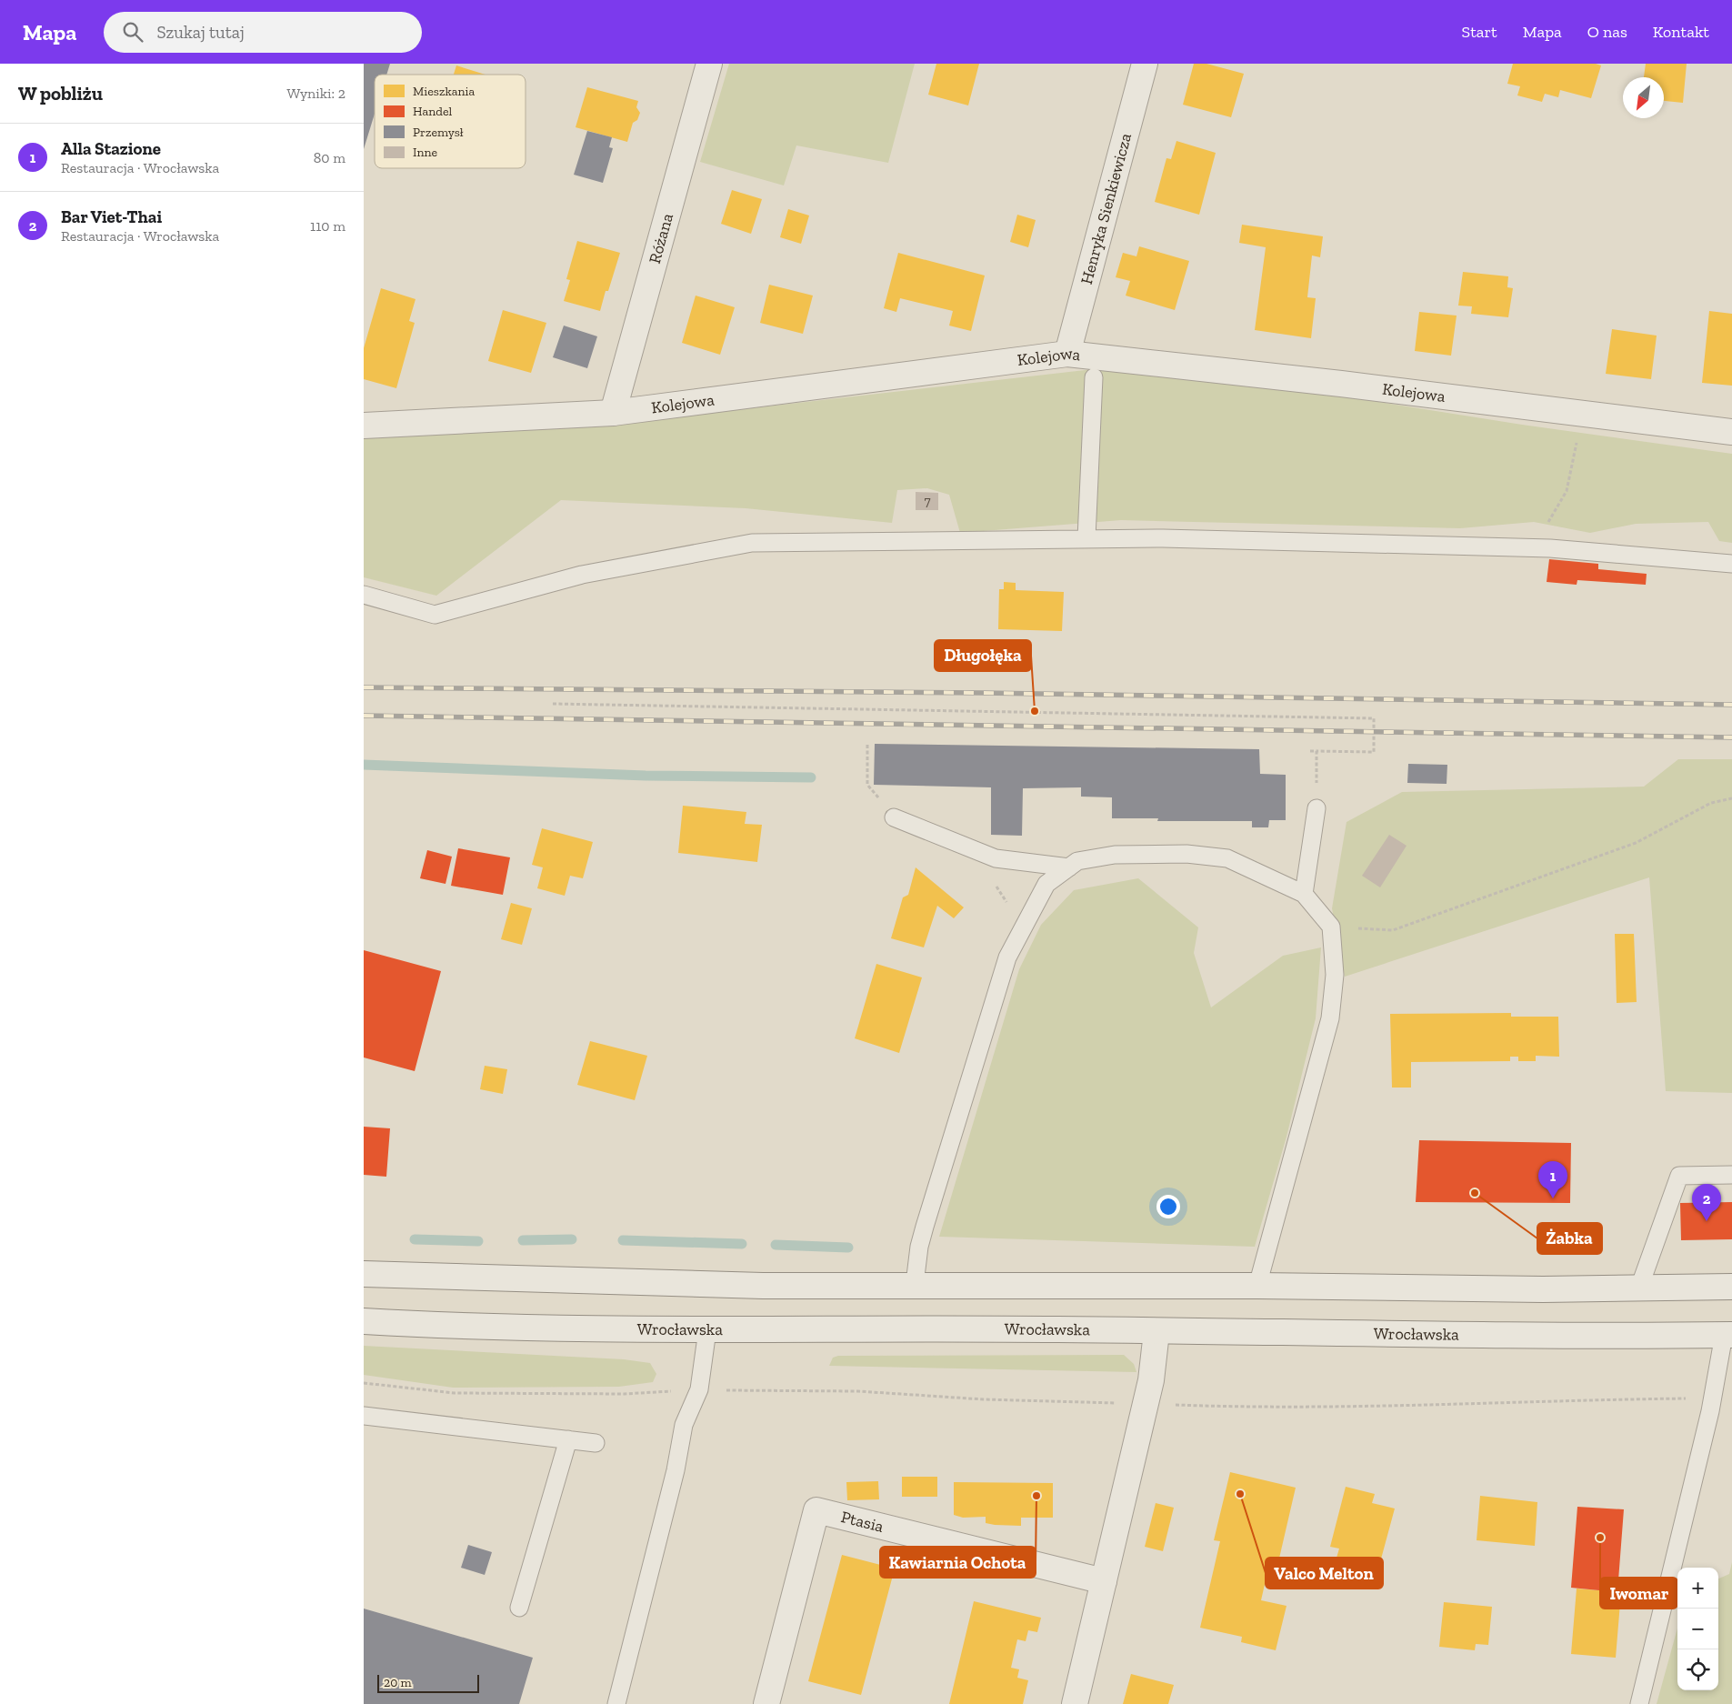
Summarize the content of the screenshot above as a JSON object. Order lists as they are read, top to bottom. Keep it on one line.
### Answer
{"streets":{"street":["Henryka Sienkiewicza","Różana","Kolejowa","Wrocławska","Ptasia"]},"crossings":[["Henryka Sienkiewicza","Kolejowa"],["Różana","Kolejowa"]],"places":["Długołęka","Żabka","Valco Melton","Kawiarnia Ochota","Iwomar"],"house_numbers":["7"],"legend":["Mieszkania","Handel","Przemysł","Inne"],"scale_bar":"20 m","north":"bottom left","page":{"header":"Mapa","search":"Szukaj tutaj","nav":["Start","Mapa","O nas","Kontakt"],"heading":["W pobliżu","Wyniki: 2"],"list":[{"mark":"1","name":"Alla Stazione","note":"Restauracja · Wrocławska","value":"80 m"},{"mark":"2","name":"Bar Viet-Thai","note":"Restauracja · Wrocławska","value":"110 m"}],"pins":["1","2"],"map_buttons":["+","−"],"scale":"20 m"}}
